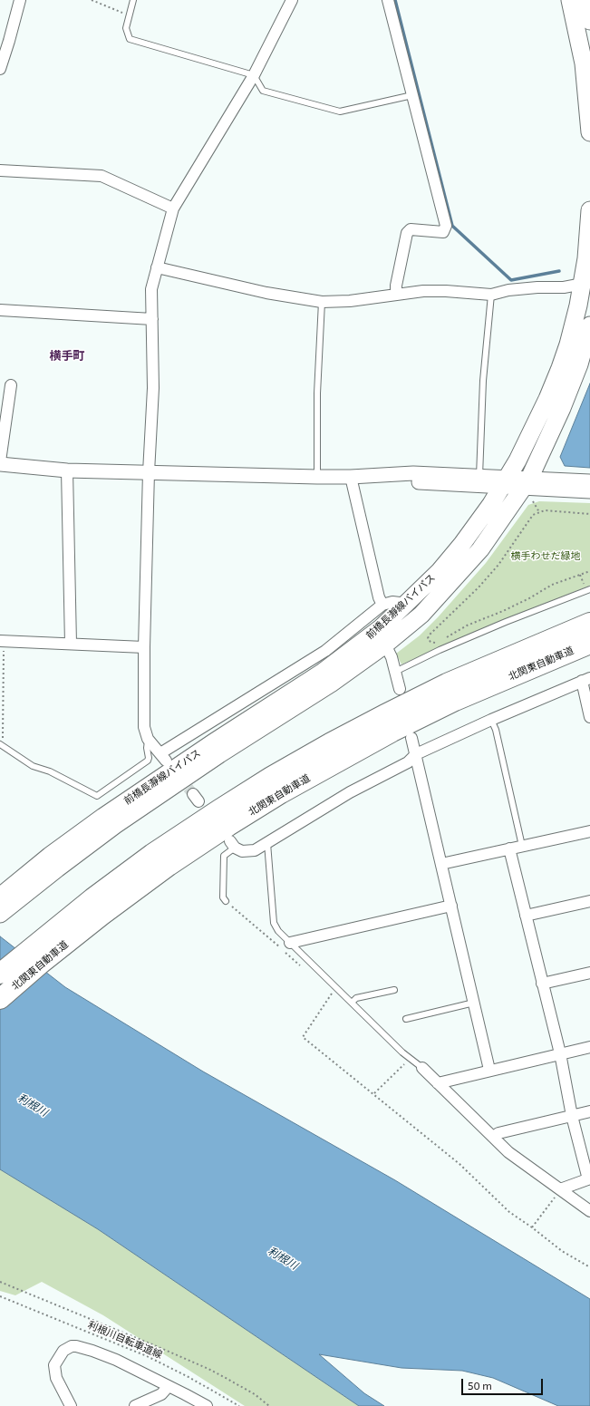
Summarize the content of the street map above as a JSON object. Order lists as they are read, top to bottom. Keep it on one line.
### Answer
{"streets":{"highway":["北関東自動車道"],"main road":["前橋長瀞線バイパス"],"path":["利根川自転車道線"]},"districts":["横手町"],"water":["利根川"],"parks":["横手わせだ緑地"],"scale_bar":"50 m"}
